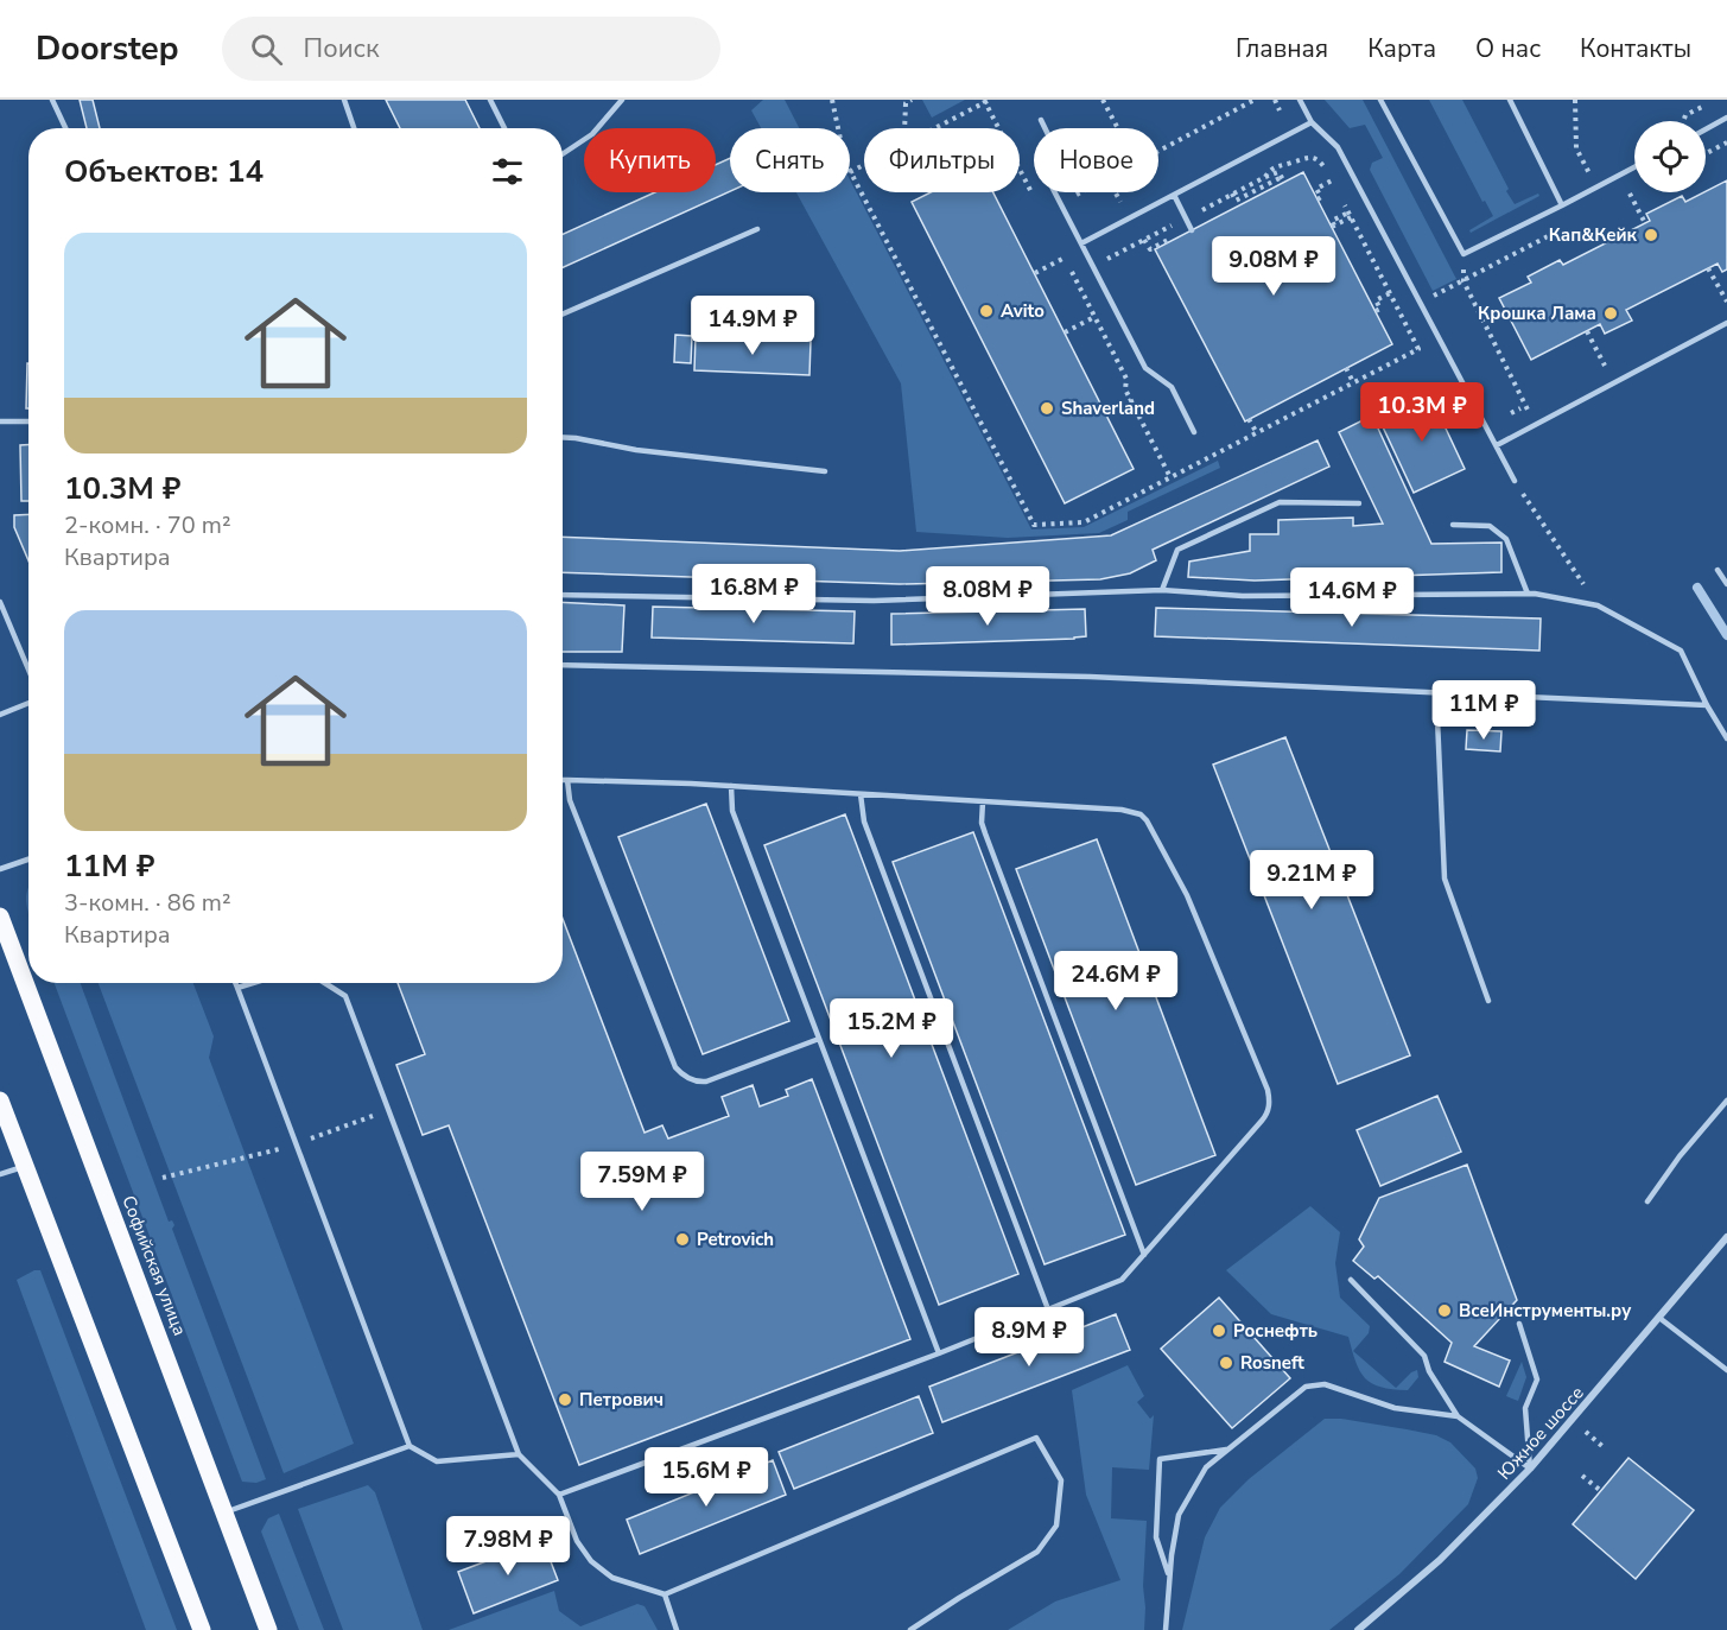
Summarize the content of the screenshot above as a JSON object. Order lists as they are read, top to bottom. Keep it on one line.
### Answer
{"streets":{"main road":["Софийская улица"],"street":["Южное шоссе"]},"places":["Кап&Кейк","Avito","Крошка Лама","Shaverland","Petrovich","ВсеИнструменты.ру","Роснефть","Rosneft","Петрович"],"page":{"header":"Doorstep","search":"Поиск","nav":["Главная","Карта","О нас","Контакты"],"chip":["Купить","Снять","Фильтры","Новое"],"heading":"Объектов: 14","list":[{"name":"10.3M ₽","note":"2-комн. · 70 m² · Квартира"},{"name":"11M ₽","note":"3-комн. · 86 m² · Квартира"}],"price":["9.08M ₽","14.9M ₽","10.3M ₽","16.8M ₽","8.08M ₽","14.6M ₽","11M ₽","9.21M ₽","24.6M ₽","15.2M ₽","7.59M ₽","8.9M ₽","15.6M ₽","7.98M ₽"]}}
